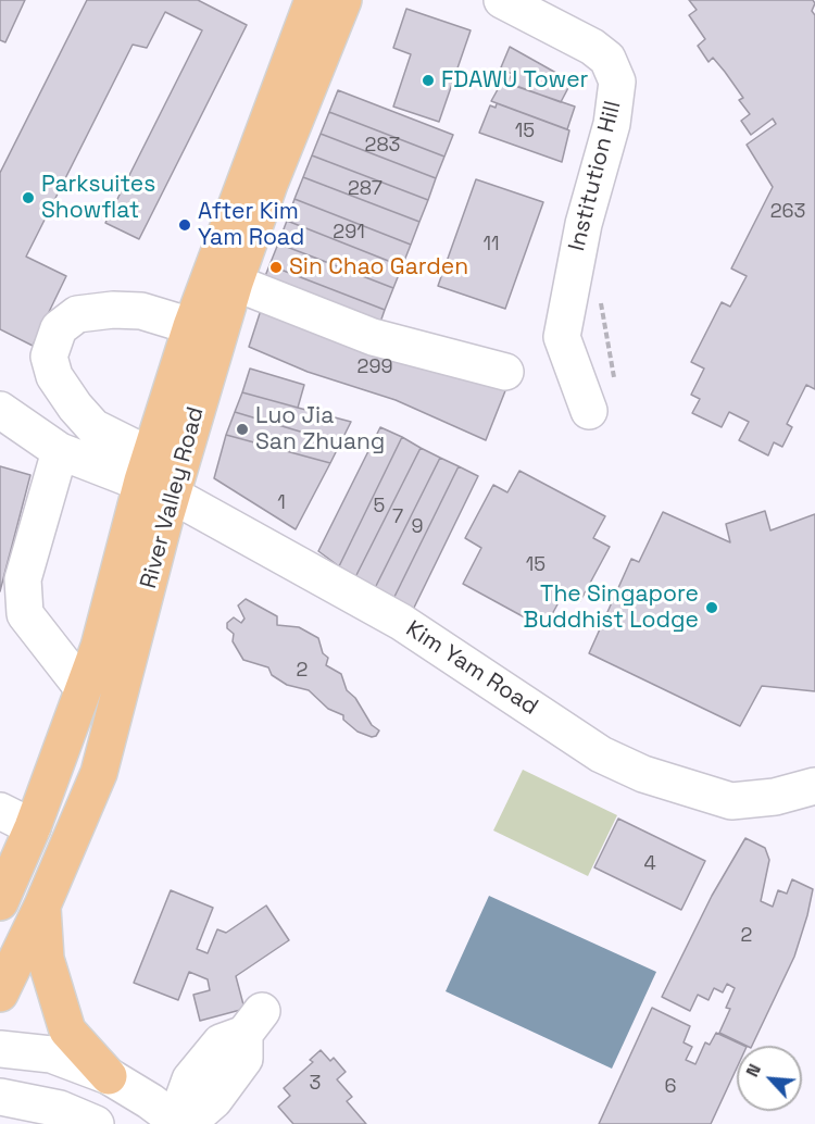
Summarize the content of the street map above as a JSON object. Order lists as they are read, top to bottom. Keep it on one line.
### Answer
{"streets":{"main road":["River Valley Road"],"street":["Institution Hill","Kim Yam Road"]},"crossings":[["River Valley Road","Kim Yam Road"]],"places":["FDAWU Tower","Parksuites Showflat","After Kim Yam Road","Sin Chao Garden","Luo Jia San Zhuang","The Singapore Buddhist Lodge"],"house_numbers":["15","283","287","263","291","11","299","1","5","7","9","15","2","4","2","3","6"],"north":"top left"}
